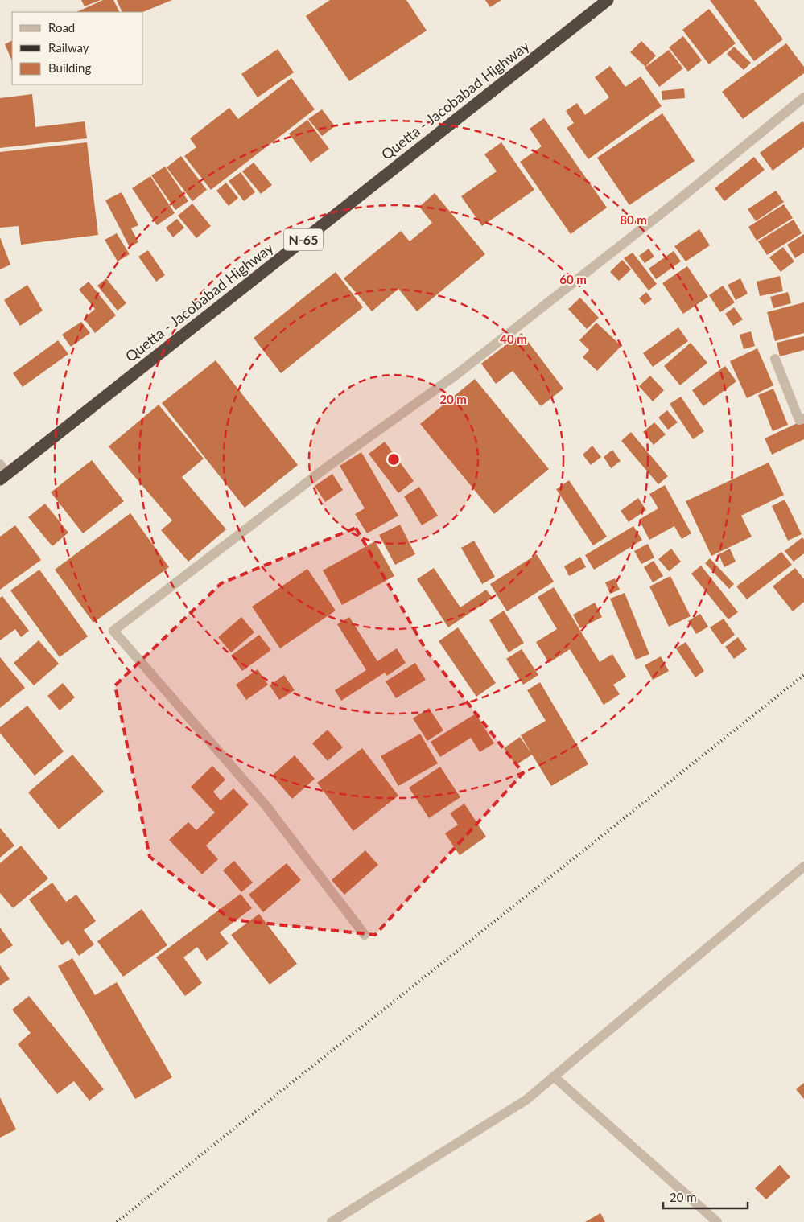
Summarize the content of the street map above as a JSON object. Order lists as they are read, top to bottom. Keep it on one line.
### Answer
{"streets":{"highway":["Quetta - Jacobabad Highway","N-65"]},"legend":["Road","Railway","Building"],"scale_bar":"20 m","rings":["80 m","60 m","40 m","20 m"]}
